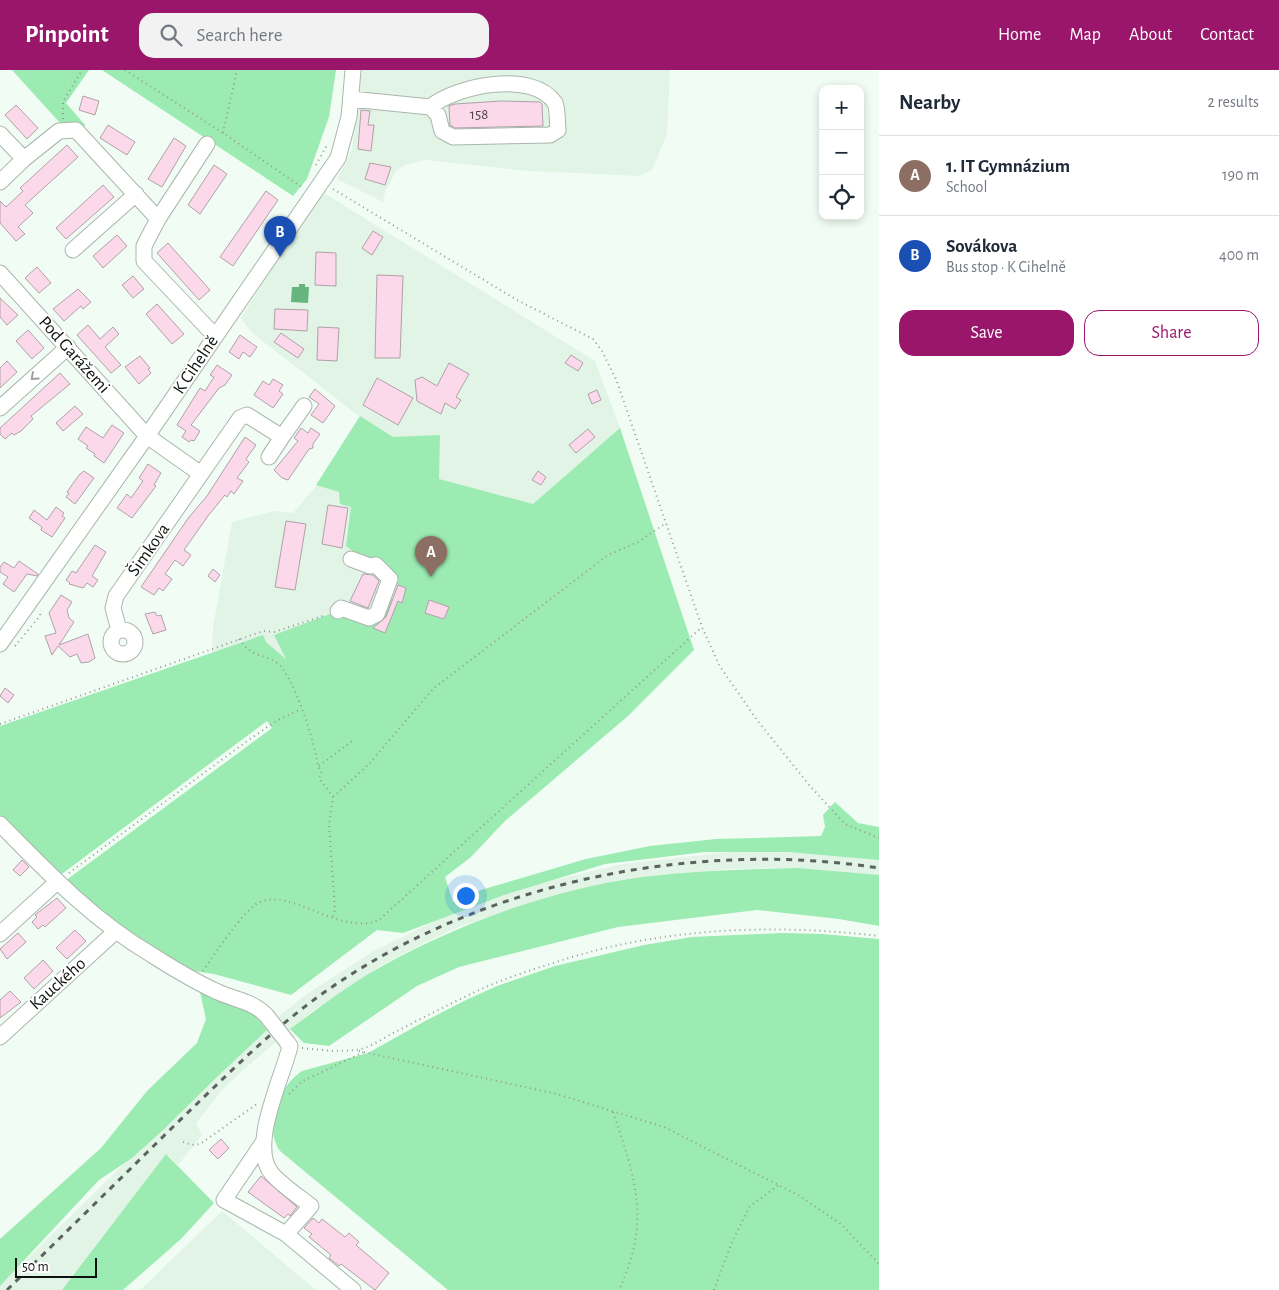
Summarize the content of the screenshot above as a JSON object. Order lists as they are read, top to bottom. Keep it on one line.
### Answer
{"streets":{"street":["Pod Garážemi","K Cihelně","Šimkova","Kauckého"]},"crossings":[["Pod Garážemi","K Cihelně"]],"house_numbers":["158"],"scale_bar":"50 m","page":{"header":"Pinpoint","search":"Search here","nav":["Home","Map","About","Contact"],"heading":["Nearby","2 results"],"map_buttons":["+","−"],"list":[{"mark":"A","name":"1. IT Gymnázium","note":"School","value":"190 m"},{"mark":"B","name":"Sovákova","note":"Bus stop · K Cihelně","value":"400 m"}],"pins":["B","A"],"buttons":["Save","Share"],"scale":"50 m"}}
